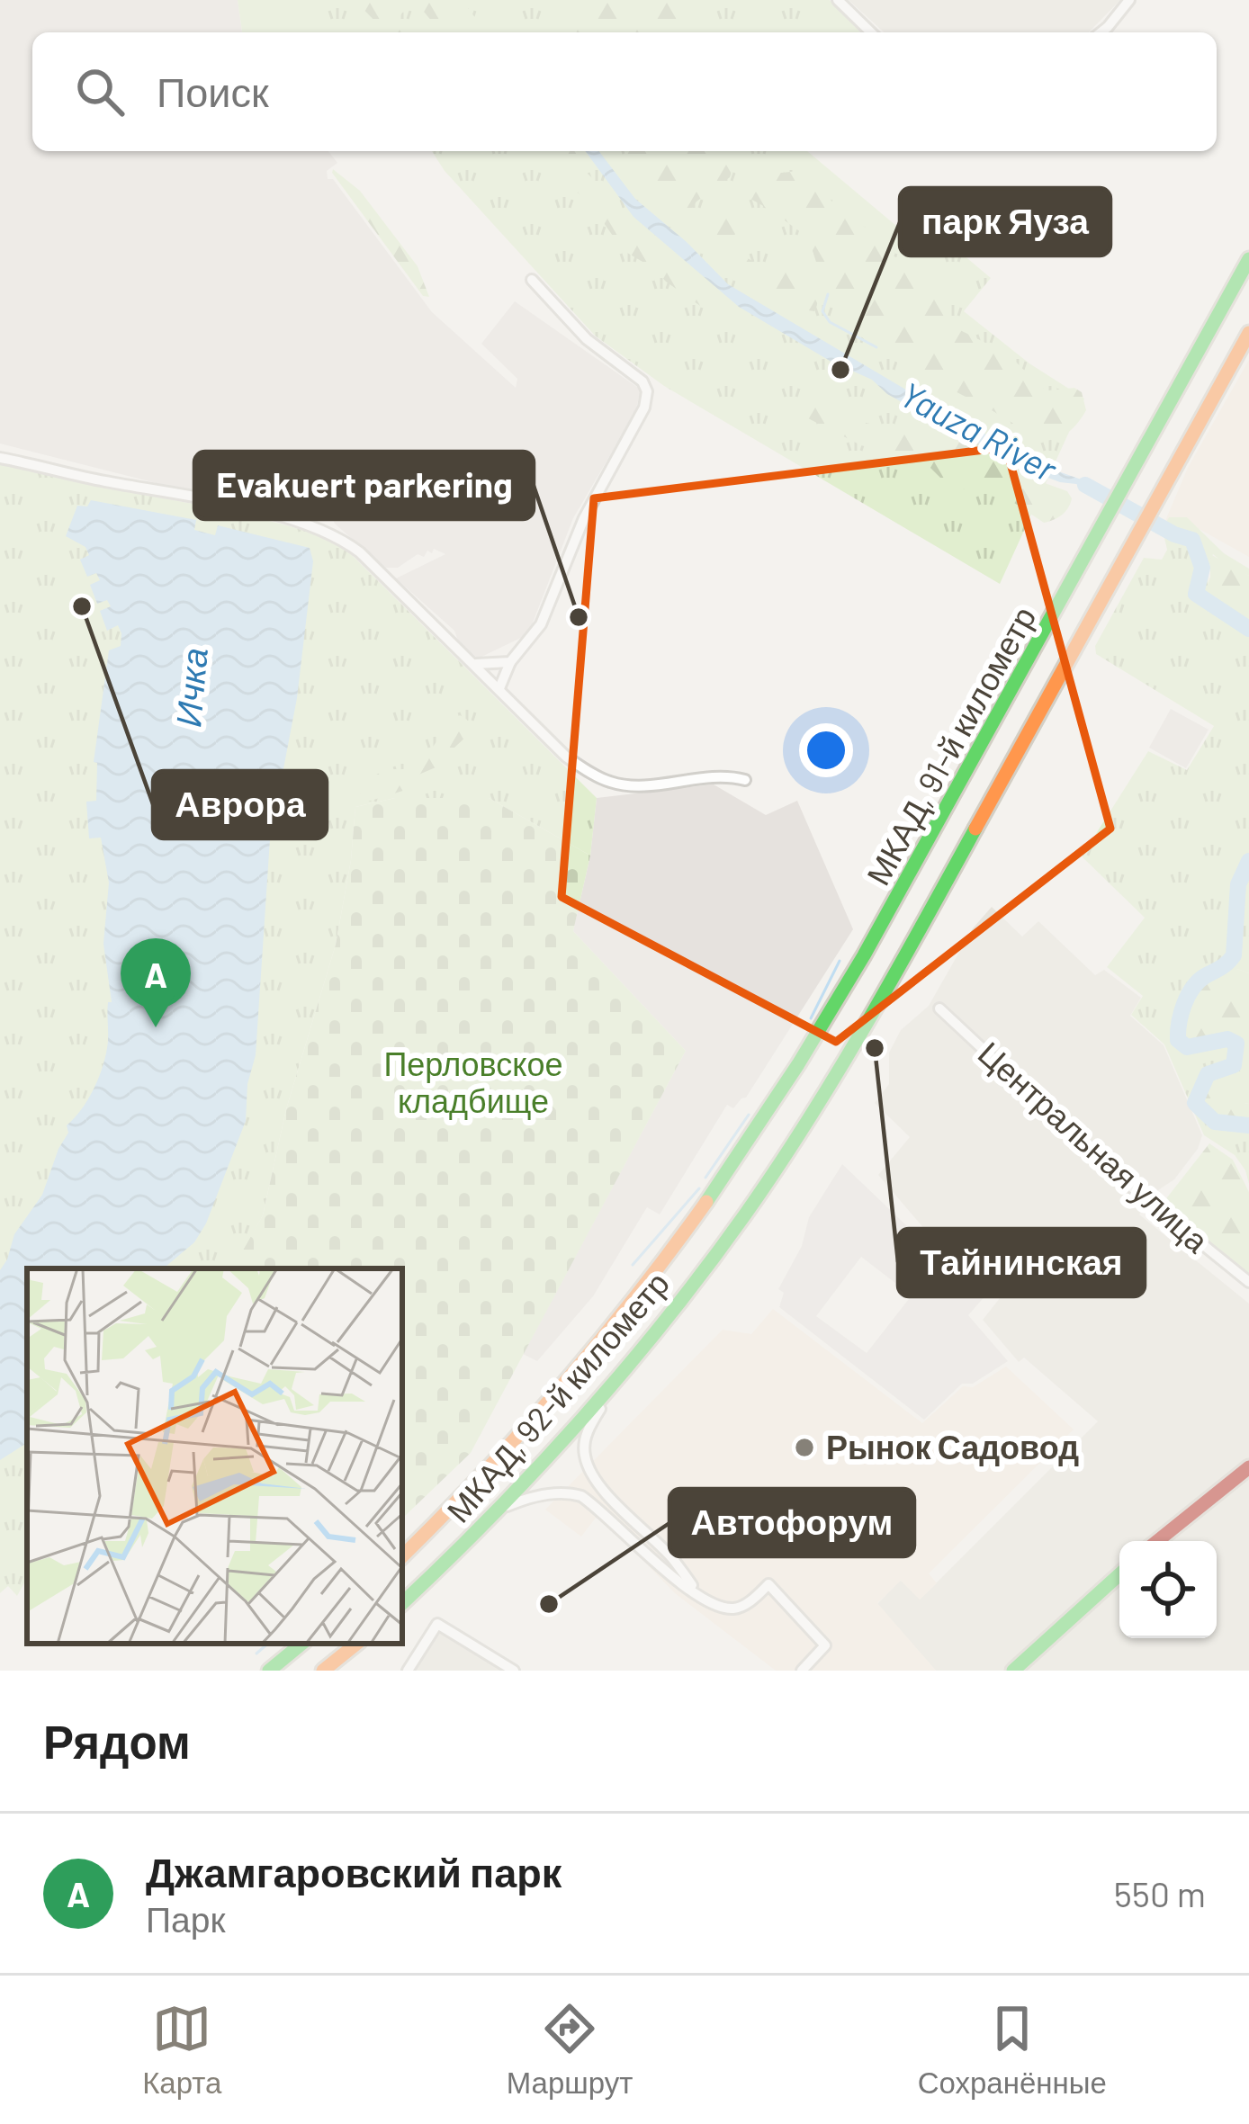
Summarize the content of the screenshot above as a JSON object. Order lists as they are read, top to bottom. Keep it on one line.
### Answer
{"streets":{"main road":["МКАД, 91-й километр","МКАД, 92-й километр"],"street":["Центральная улица"]},"crossings":[["МКАД, 91-й километр","МКАД, 92-й километр"]],"water":["Yauza River","Ичка"],"parks":["Перловское кладбище"],"places":["парк Яуза","Аврора","Evakuert parkering","Тайнинская","Рынок Садовод","Автофорум"],"page":{"search":"Поиск","pins":"A","heading":"Рядом","list":[{"mark":"A","name":"Джамгаровский парк","note":"Парк","value":"550 m"}],"nav":["Карта","Маршрут","Сохранённые"]}}
